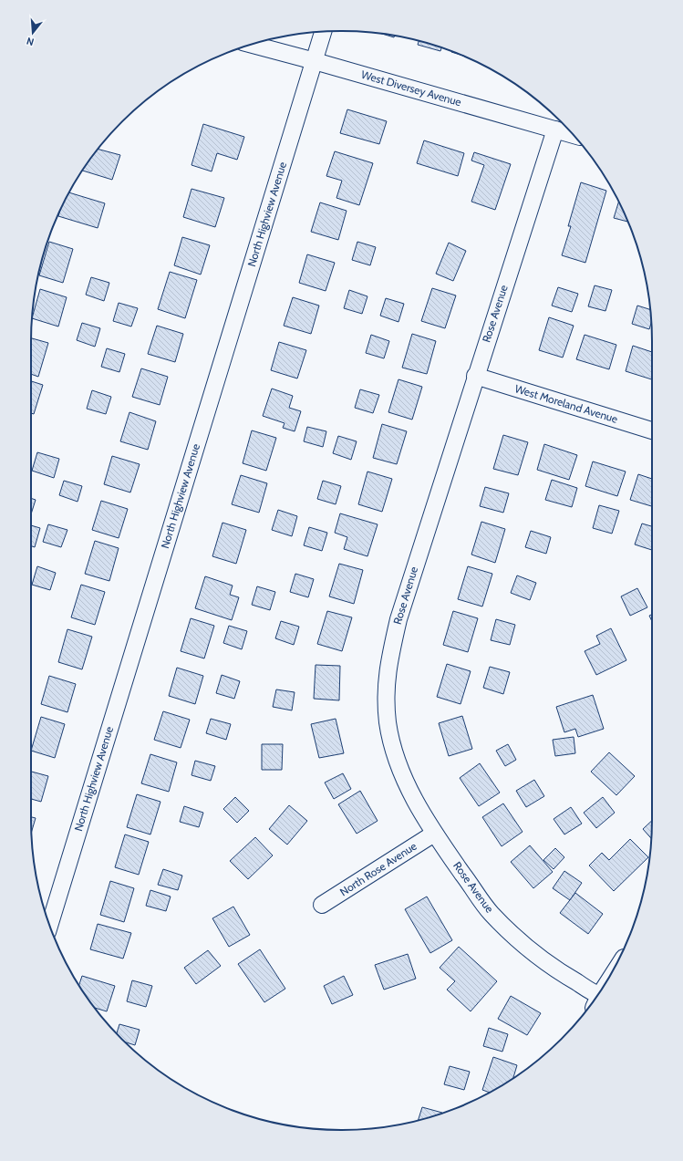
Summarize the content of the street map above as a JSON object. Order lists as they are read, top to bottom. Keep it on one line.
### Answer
{"streets":{"street":["West Diversey Avenue","North Highview Avenue","Rose Avenue","West Moreland Avenue","North Rose Avenue"]},"crossings":[["West Diversey Avenue","North Highview Avenue"],["West Diversey Avenue","Rose Avenue"],["Rose Avenue","West Moreland Avenue"],["Rose Avenue","North Rose Avenue"]],"north":"bottom"}
